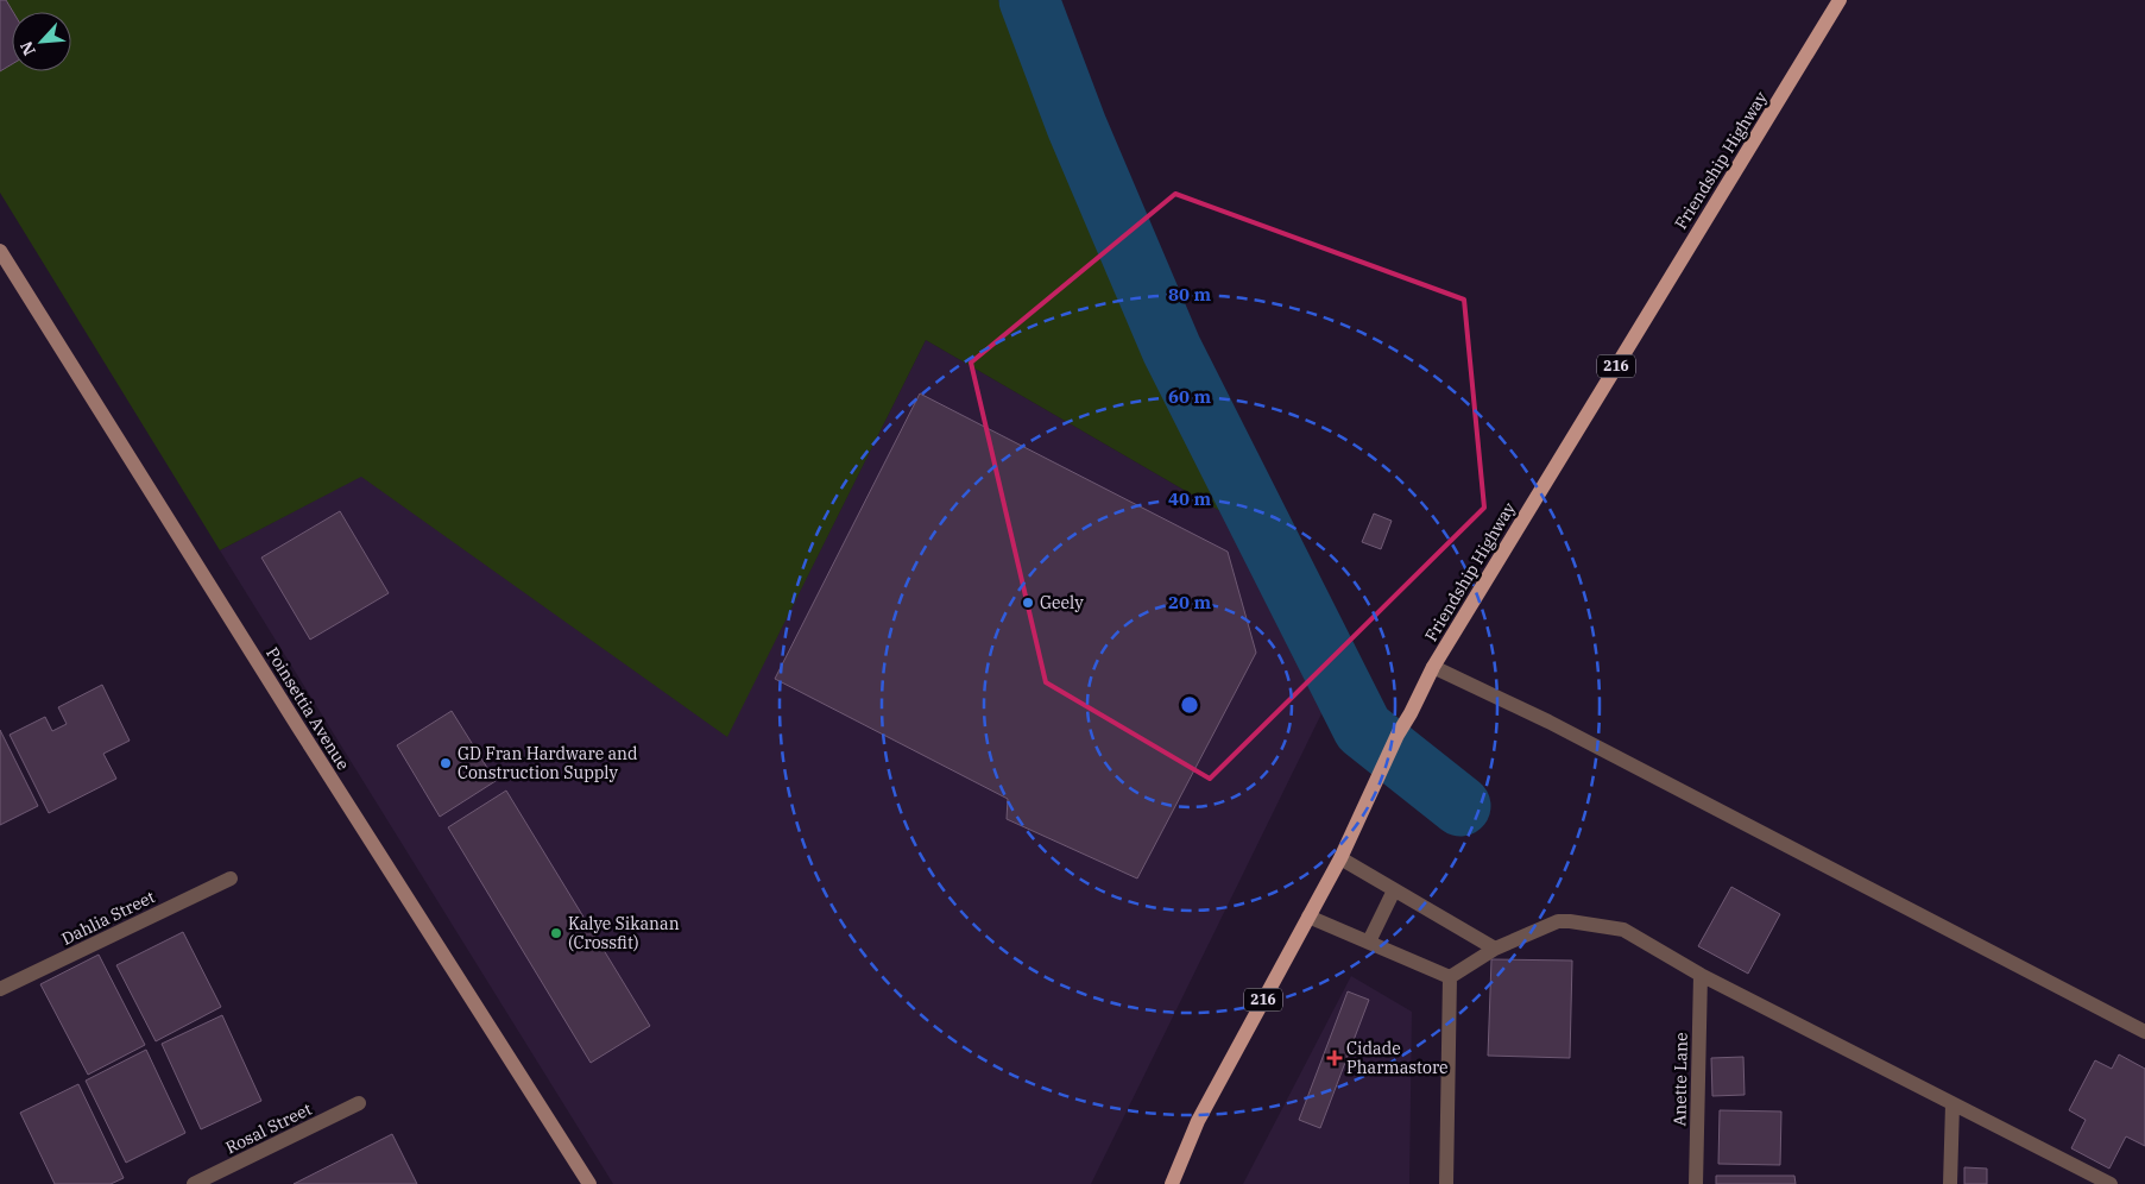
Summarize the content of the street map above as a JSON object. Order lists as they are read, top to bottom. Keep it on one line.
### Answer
{"streets":{"main road":["Friendship Highway","216","Poinsettia Avenue"],"street":["Dahlia Street","Anette Lane","Rosal Street"]},"places":{"other":["Geely","GD Fran Hardware and Construction Supply","Kalye Sikanan (Crossfit)"],"health":["Cidade Pharmastore"]},"north":"bottom left","rings":["80 m","60 m","40 m","20 m"]}
